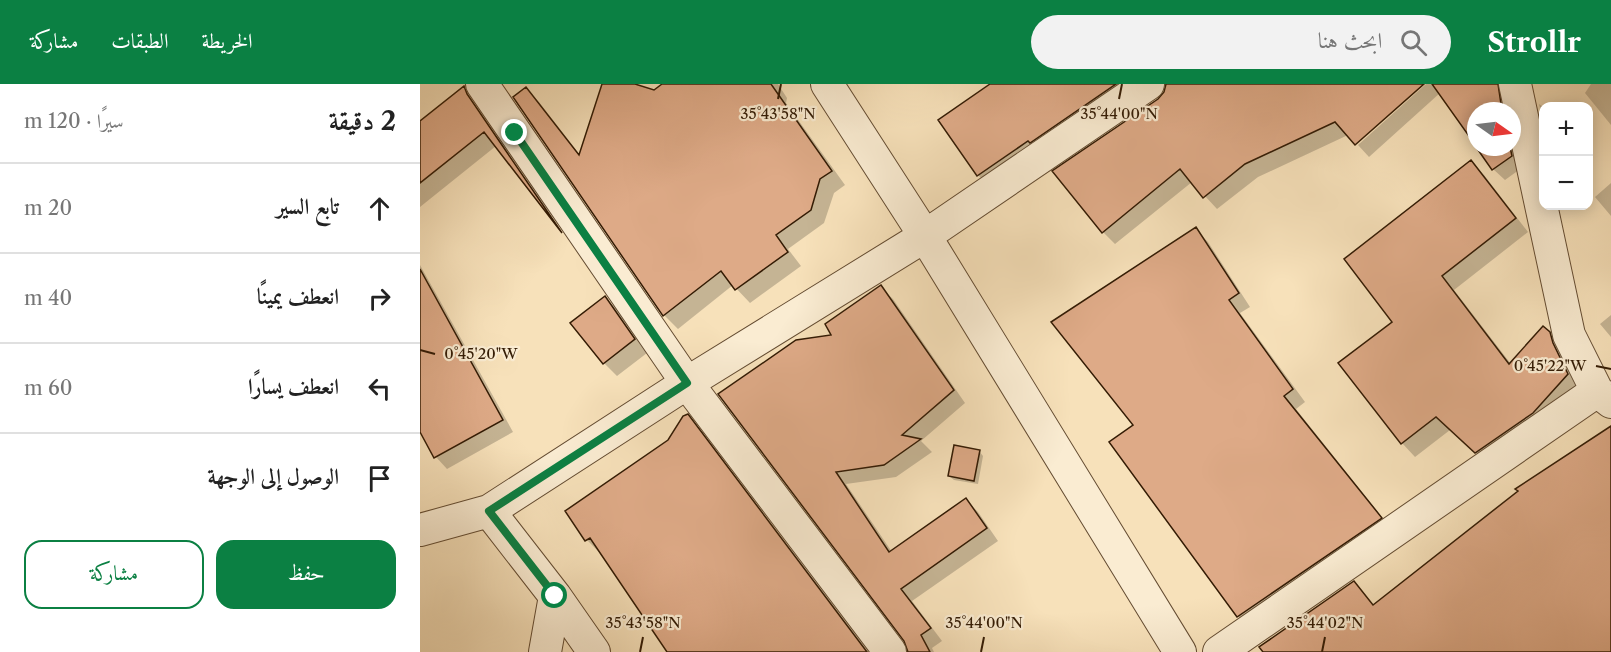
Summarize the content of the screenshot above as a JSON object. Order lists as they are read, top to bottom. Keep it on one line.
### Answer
{"north":"right","page":{"header":"Strollr","search":"ابحث هنا","nav":["الخريطة","الطبقات","مشاركة"],"heading":["2 دقيقة","سيرًا · 120 m"],"map_buttons":["+","−"],"list":[["تابع السير","20 m"],["انعطف يمينًا","40 m"],["انعطف يسارًا","60 m"],"الوصول إلى الوجهة"],"buttons":["حفظ","مشاركة"]},"coordinates":["35°43'58\"N","35°44'00\"N","0°45'20\"W","0°45'22\"W","35°44'02\"N"]}
